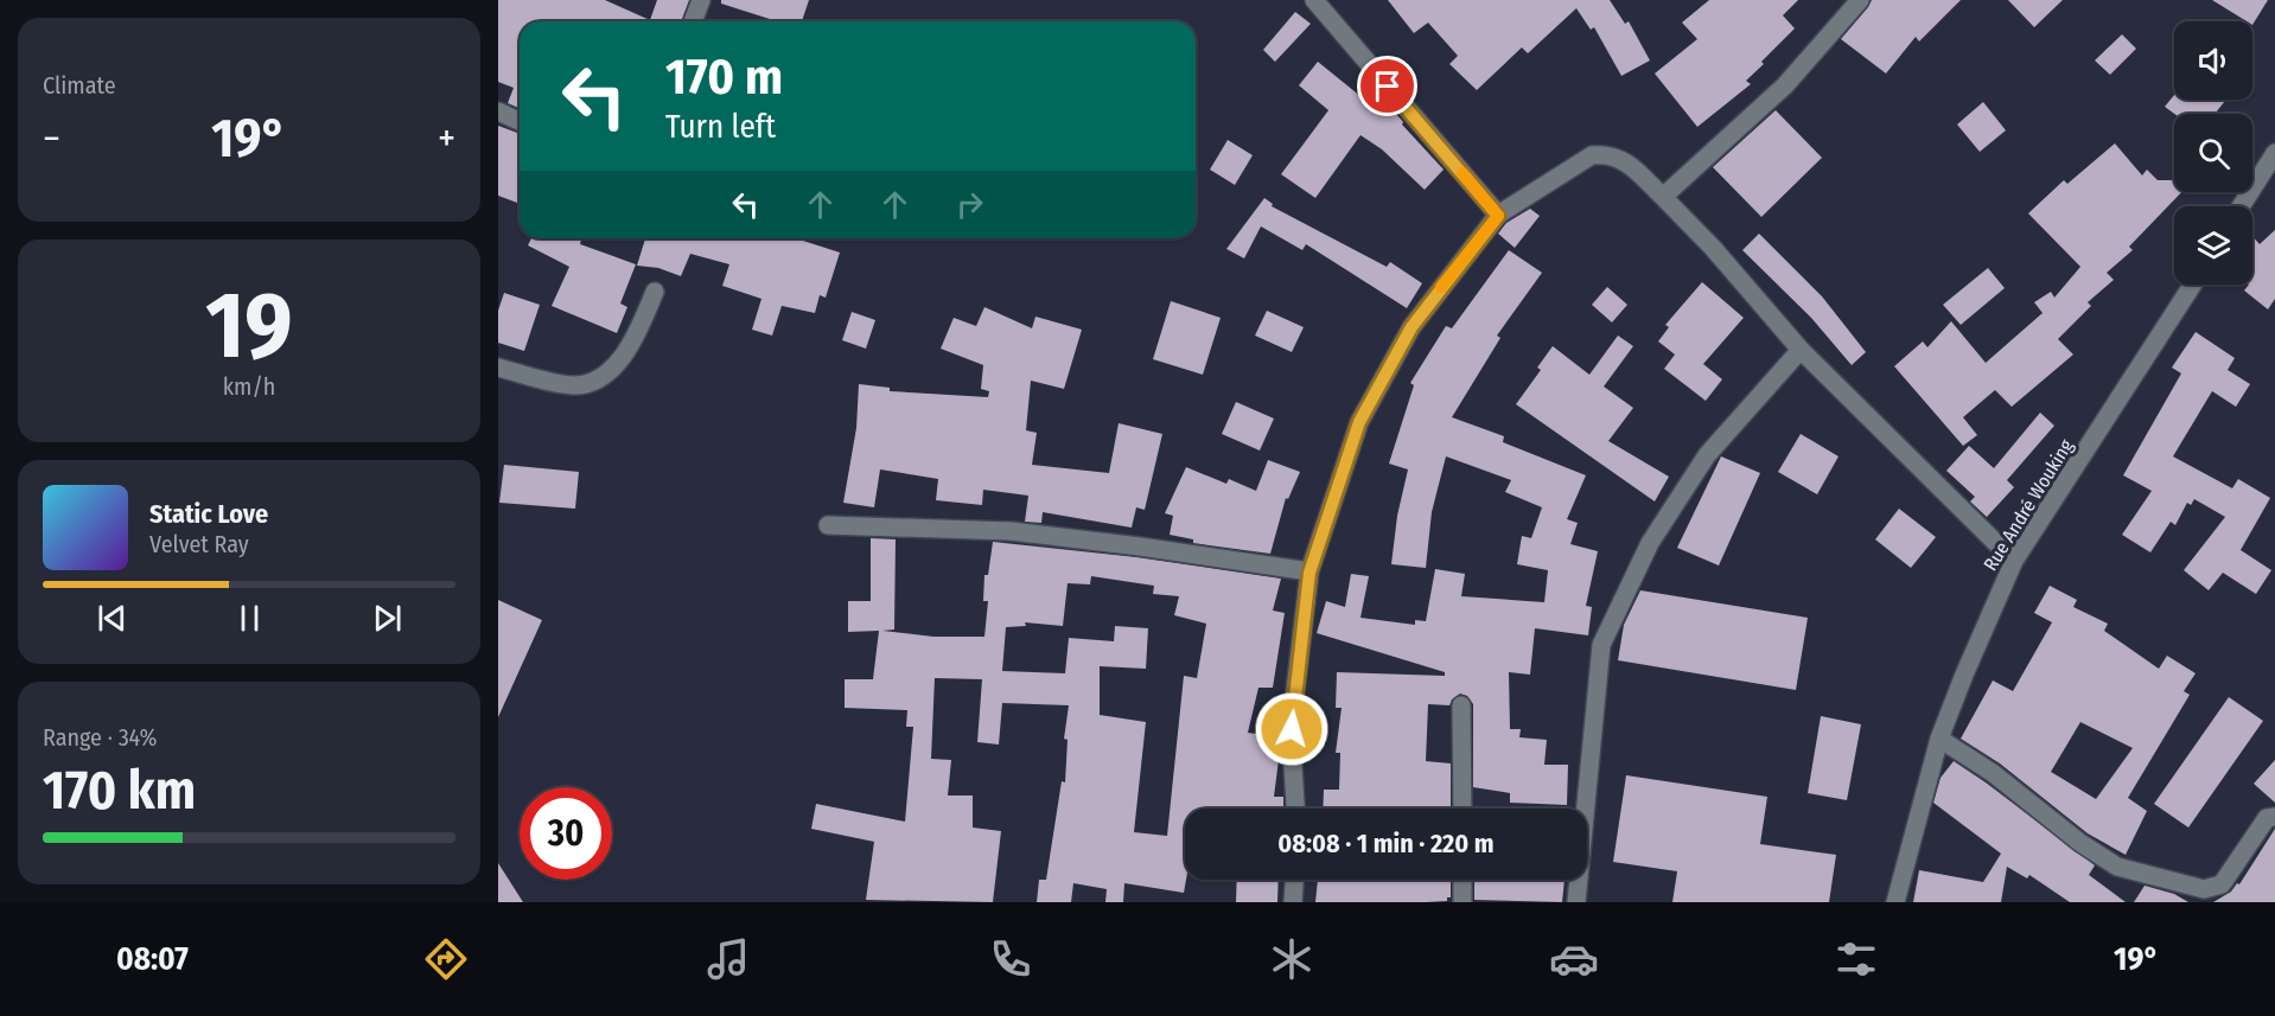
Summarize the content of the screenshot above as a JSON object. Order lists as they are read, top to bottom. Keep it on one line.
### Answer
{"streets":{"street":["Rue André Wouking"]},"page":{"tile":["Climate",["19","km/h"],["Range · 34%","170 km"]],"turn":["170 m","Turn left"],"heat":["−","19°","+"],"song":["Static Love","Velvet Ray"],"limit":"30","trip":"08:08 · 1 min · 220 m","tabs":["08:07","19°"]}}
